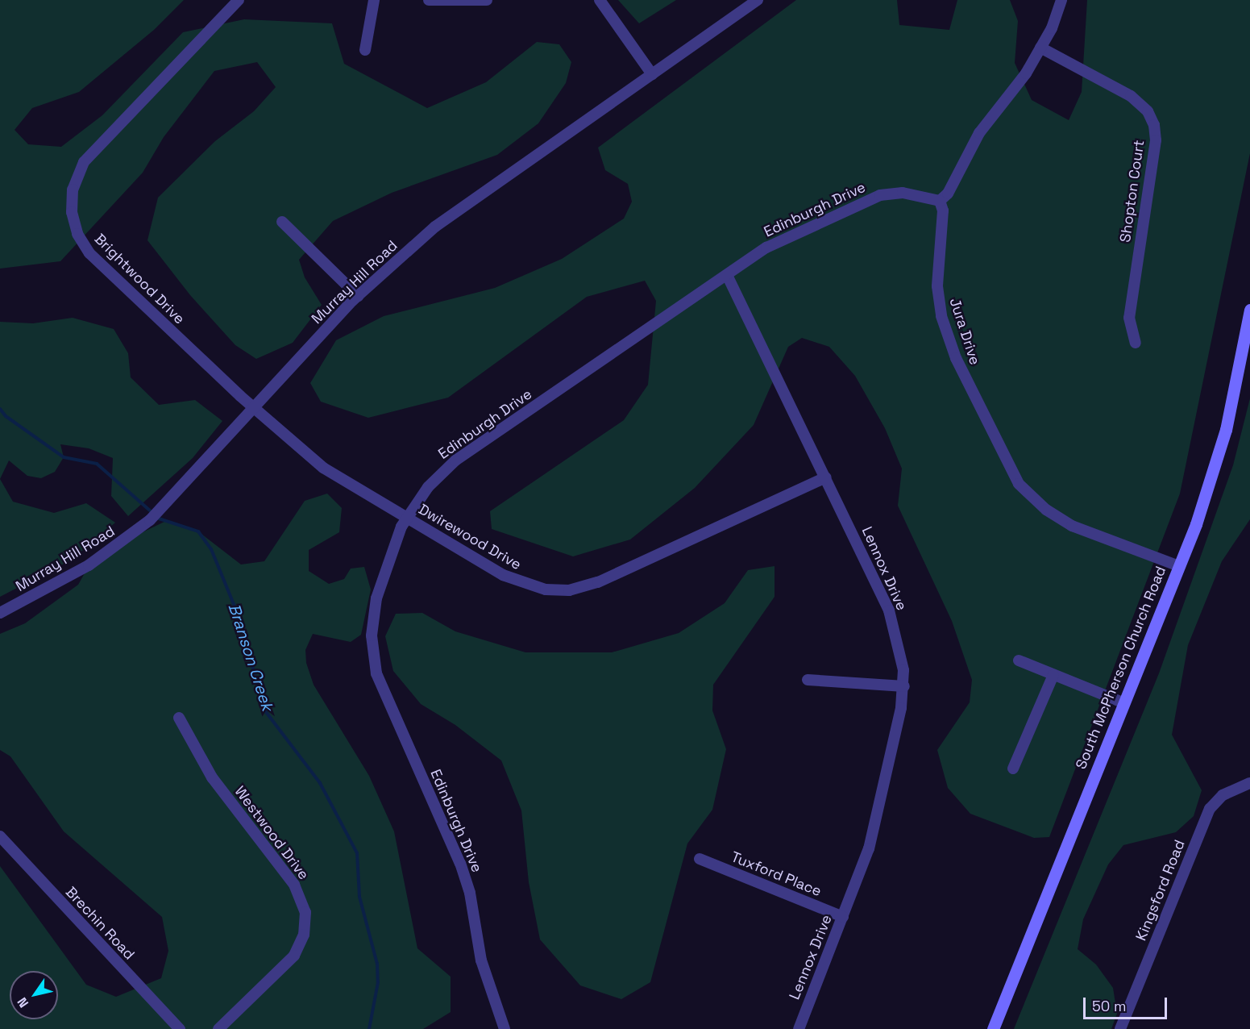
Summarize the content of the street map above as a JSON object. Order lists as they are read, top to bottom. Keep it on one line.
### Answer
{"streets":{"main road":["South McPherson Church Road"],"street":["Shopton Court","Edinburgh Drive","Brightwood Drive","Murray Hill Road","Jura Drive","Dwirewood Drive","Lennox Drive","Westwood Drive","Tuxford Place","Kingsford Road","Brechin Road"]},"crossings":[["Edinburgh Drive","Jura Drive"],["Edinburgh Drive","Dwirewood Drive"],["Edinburgh Drive","Lennox Drive"],["Brightwood Drive","Murray Hill Road"],["Brightwood Drive","Dwirewood Drive"],["Murray Hill Road","Dwirewood Drive"],["Jura Drive","South McPherson Church Road"],["Dwirewood Drive","Lennox Drive"],["Lennox Drive","Tuxford Place"]],"water":["Branson Creek"],"scale_bar":"50 m","north":"bottom left"}
